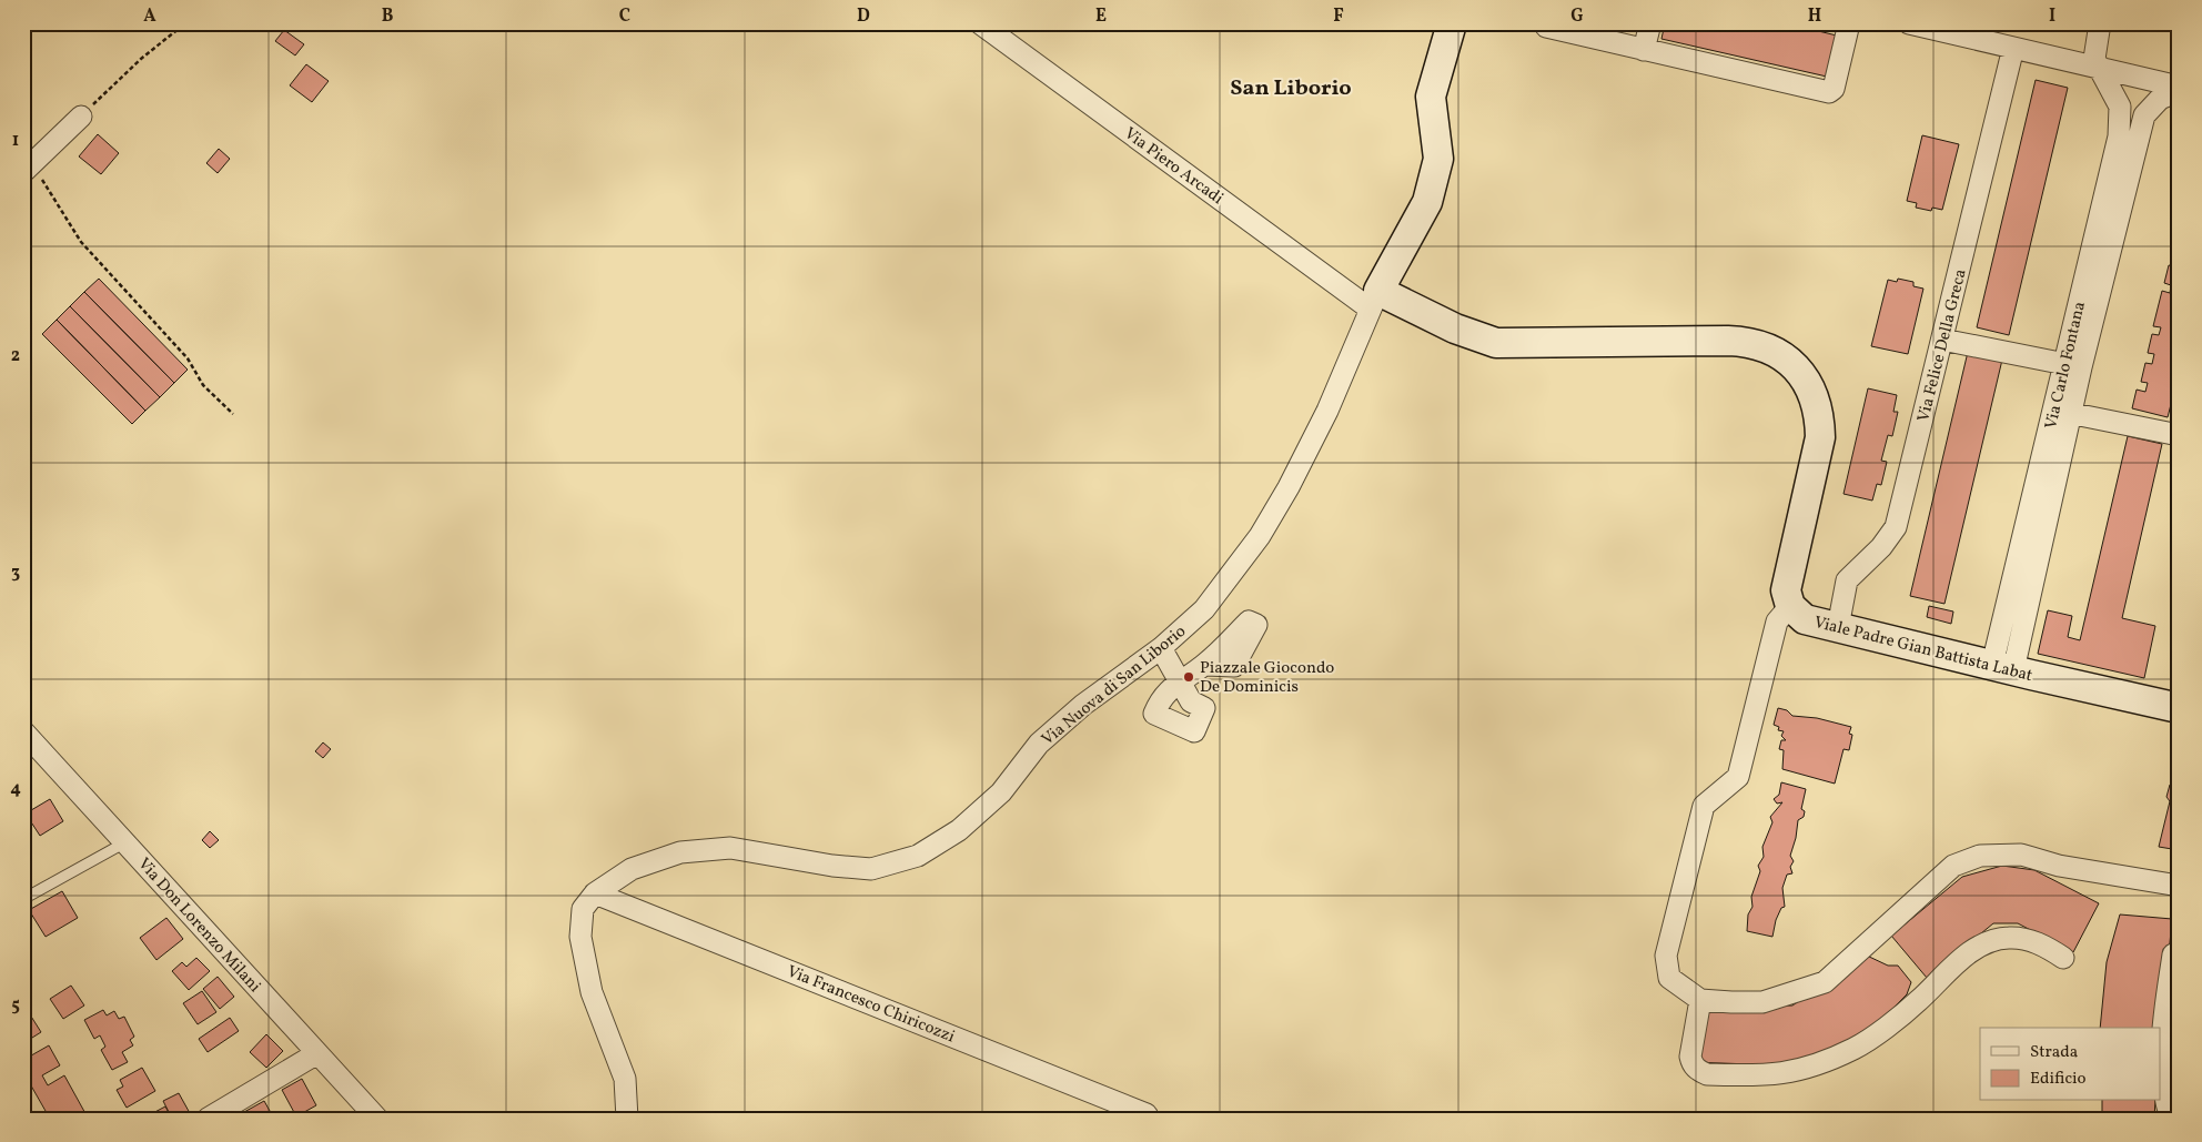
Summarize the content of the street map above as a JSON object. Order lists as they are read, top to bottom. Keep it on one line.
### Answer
{"streets":{"street":["Via Piero Arcadi","Via Felice Della Greca","Via Carlo Fontana","Viale Padre Gian Battista Labat","Via Nuova di San Liborio","Via Don Lorenzo Milani","Via Francesco Chiricozzi"]},"crossings":[["Via Piero Arcadi","Via Nuova di San Liborio"],["Via Felice Della Greca","Viale Padre Gian Battista Labat"],["Via Carlo Fontana","Viale Padre Gian Battista Labat"],["Via Nuova di San Liborio","Via Francesco Chiricozzi"]],"districts":["San Liborio"],"places":["Piazzale Giocondo De Dominicis"],"legend":["Strada","Edificio"],"grid":{"columns":["A","B","C","D","E","F","G","H","I"],"rows":["1","2","3","4","5"]}}
